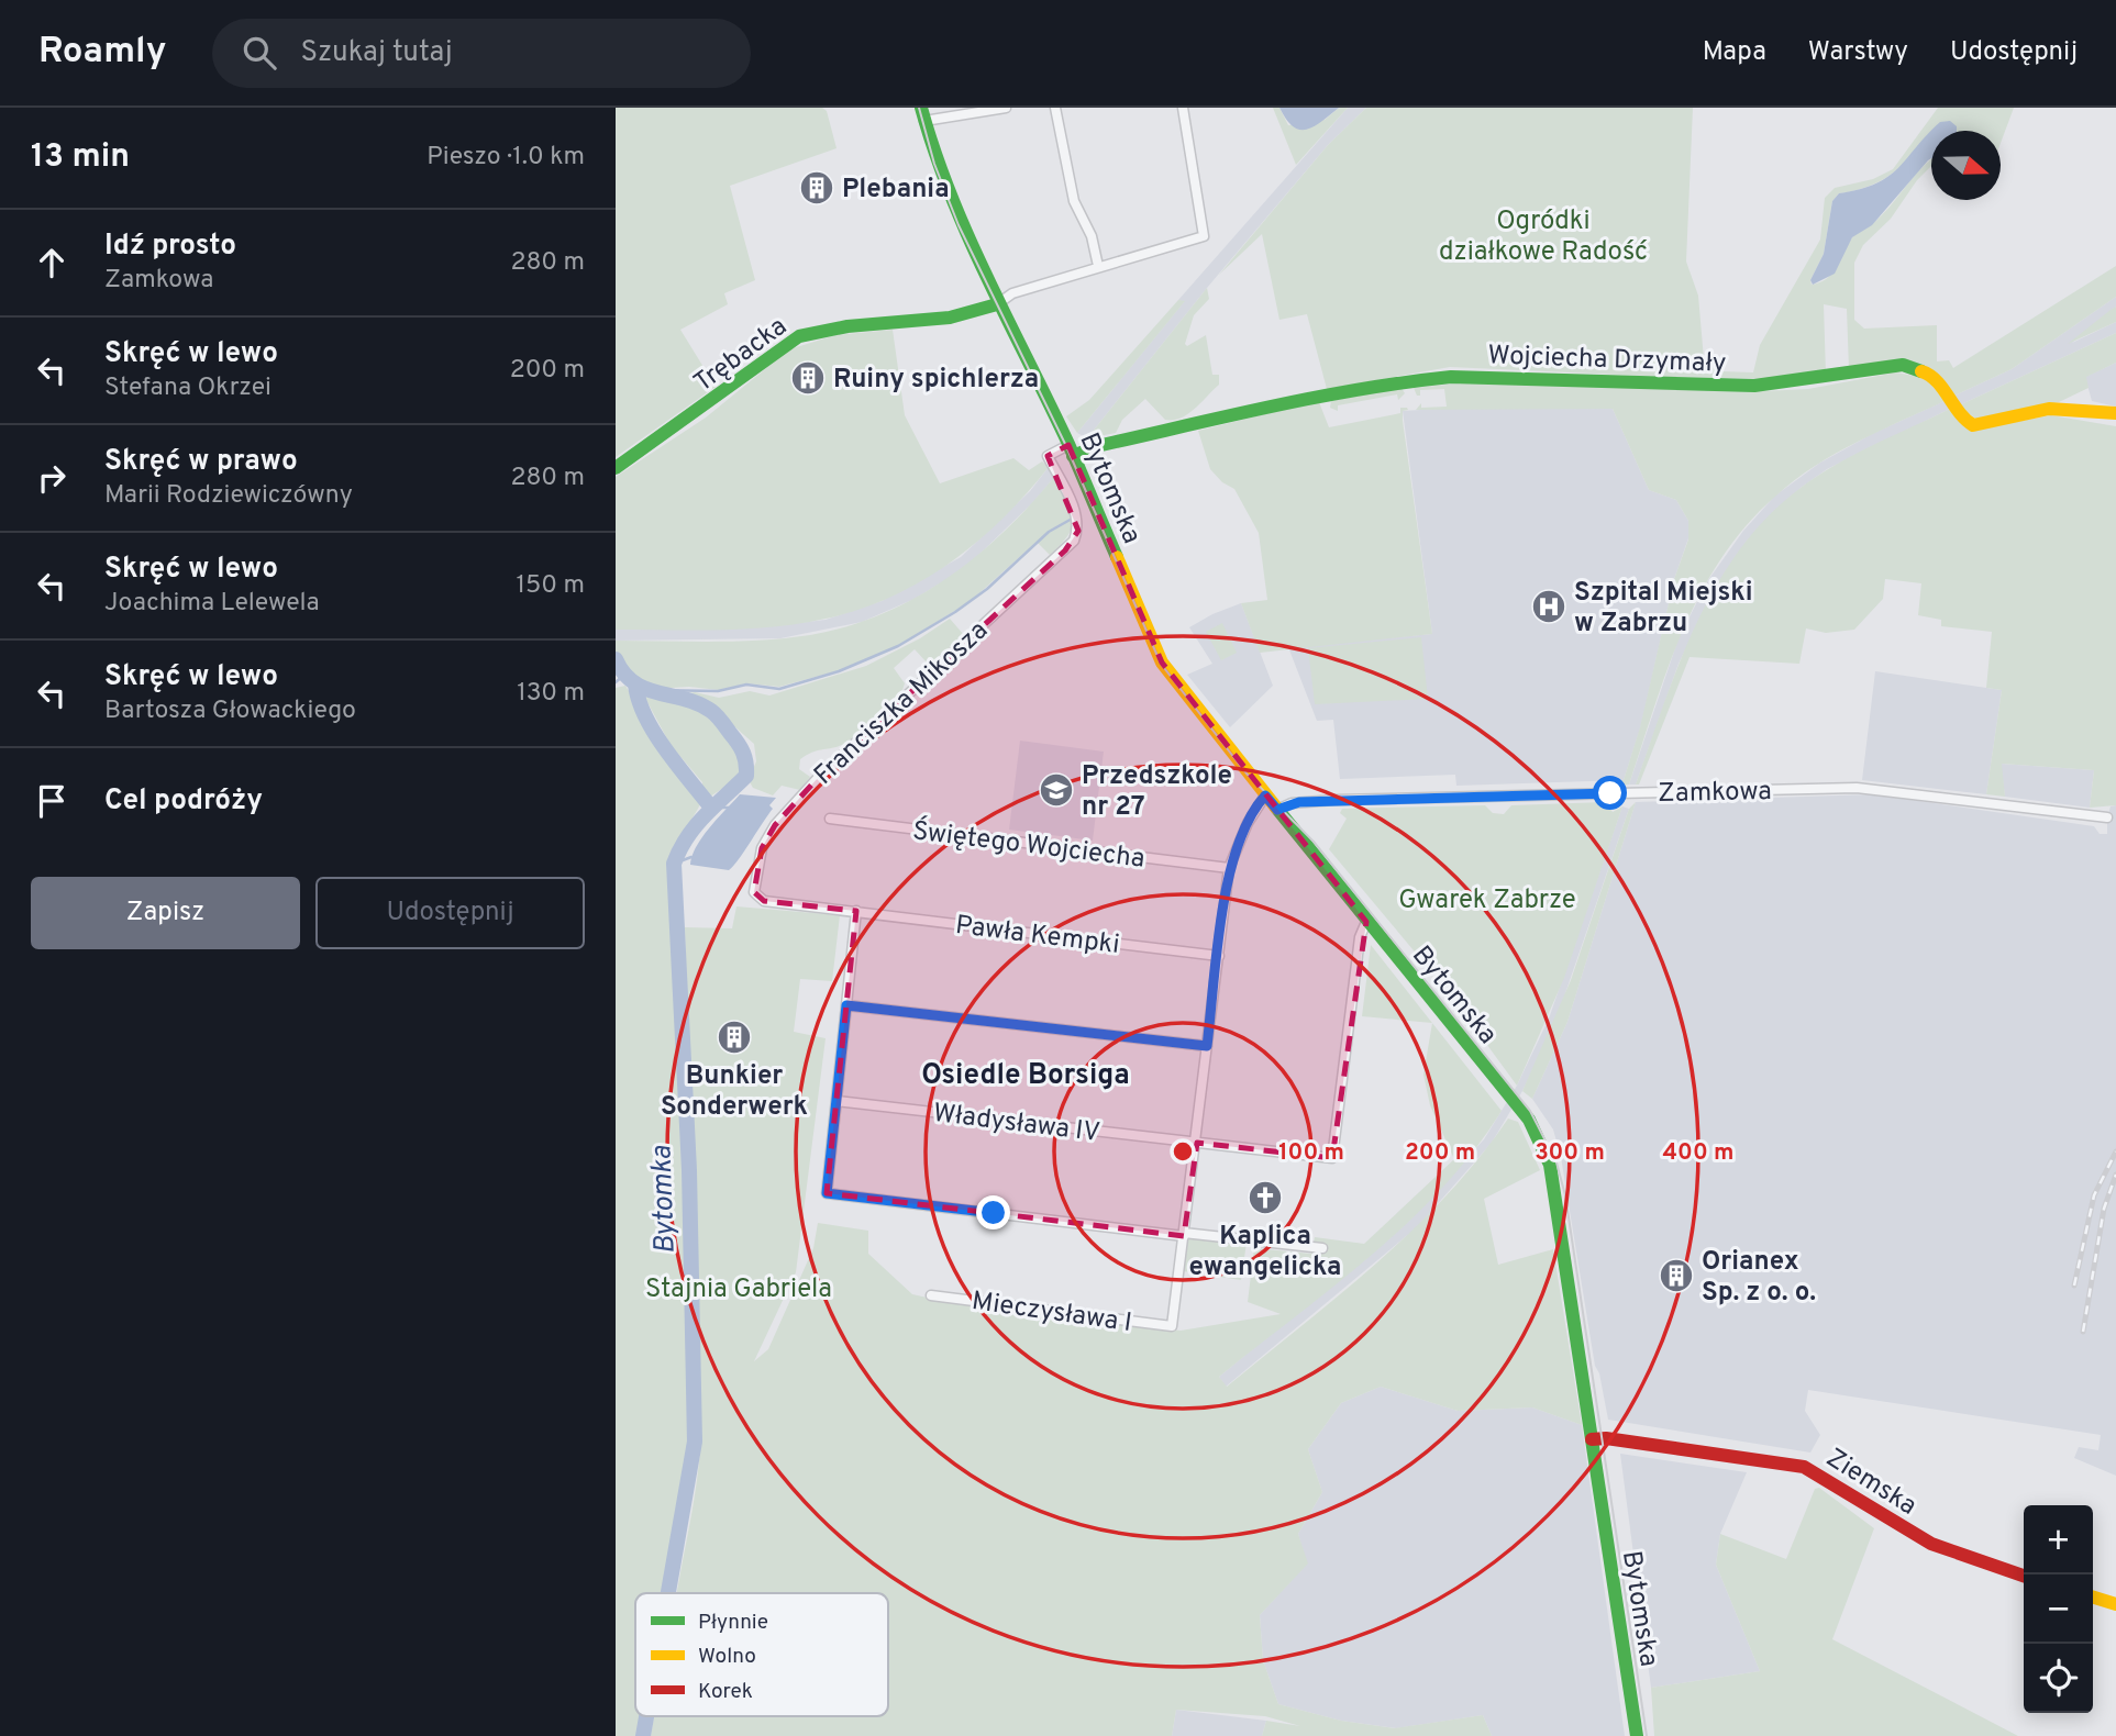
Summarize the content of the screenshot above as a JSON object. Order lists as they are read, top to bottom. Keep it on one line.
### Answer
{"streets":{"street":["Trębacka","Wojciecha Drzymały","Bytomska","Franciszka Mikosza","Zamkowa","Świętego Wojciecha","Pawła Kempki","Władysława IV","Mieczysława I","Ziemska"]},"crossings":[["Trębacka","Bytomska"],["Wojciecha Drzymały","Bytomska"],["Wojciecha Drzymały","Franciszka Mikosza"],["Bytomska","Franciszka Mikosza"],["Bytomska","Zamkowa"],["Bytomska","Władysława IV"],["Bytomska","Ziemska"],["Franciszka Mikosza","Pawła Kempki"]],"districts":["Osiedle Borsiga"],"water":["Bytomka"],"parks":["Ogródki działkowe Radość","Gwarek Zabrze","Stajnia Gabriela"],"places":{"building":["Plebania","Ruiny spichlerza","Bunkier Sonderwerk","Orianex Sp. z o. o."],"hospital":["Szpital Miejski w Zabrzu"],"school or university":["Przedszkole nr 27"],"church":["Kaplica ewangelicka"]},"legend":["Płynnie","Wolno","Korek"],"north":"right","page":{"header":"Roamly","search":"Szukaj tutaj","nav":["Mapa","Warstwy","Udostępnij"],"heading":["13 min","Pieszo · 1.0 km"],"list":[["Idź prosto","Zamkowa","280 m"],["Skręć w lewo","Stefana Okrzei","200 m"],["Skręć w prawo","Marii Rodziewiczówny","280 m"],["Skręć w lewo","Joachima Lelewela","150 m"],["Skręć w lewo","Bartosza Głowackiego","130 m"],"Cel podróży"],"buttons":["Zapisz","Udostępnij"],"map_buttons":["+","−"]},"rings":["100 m","200 m","300 m","400 m"]}
